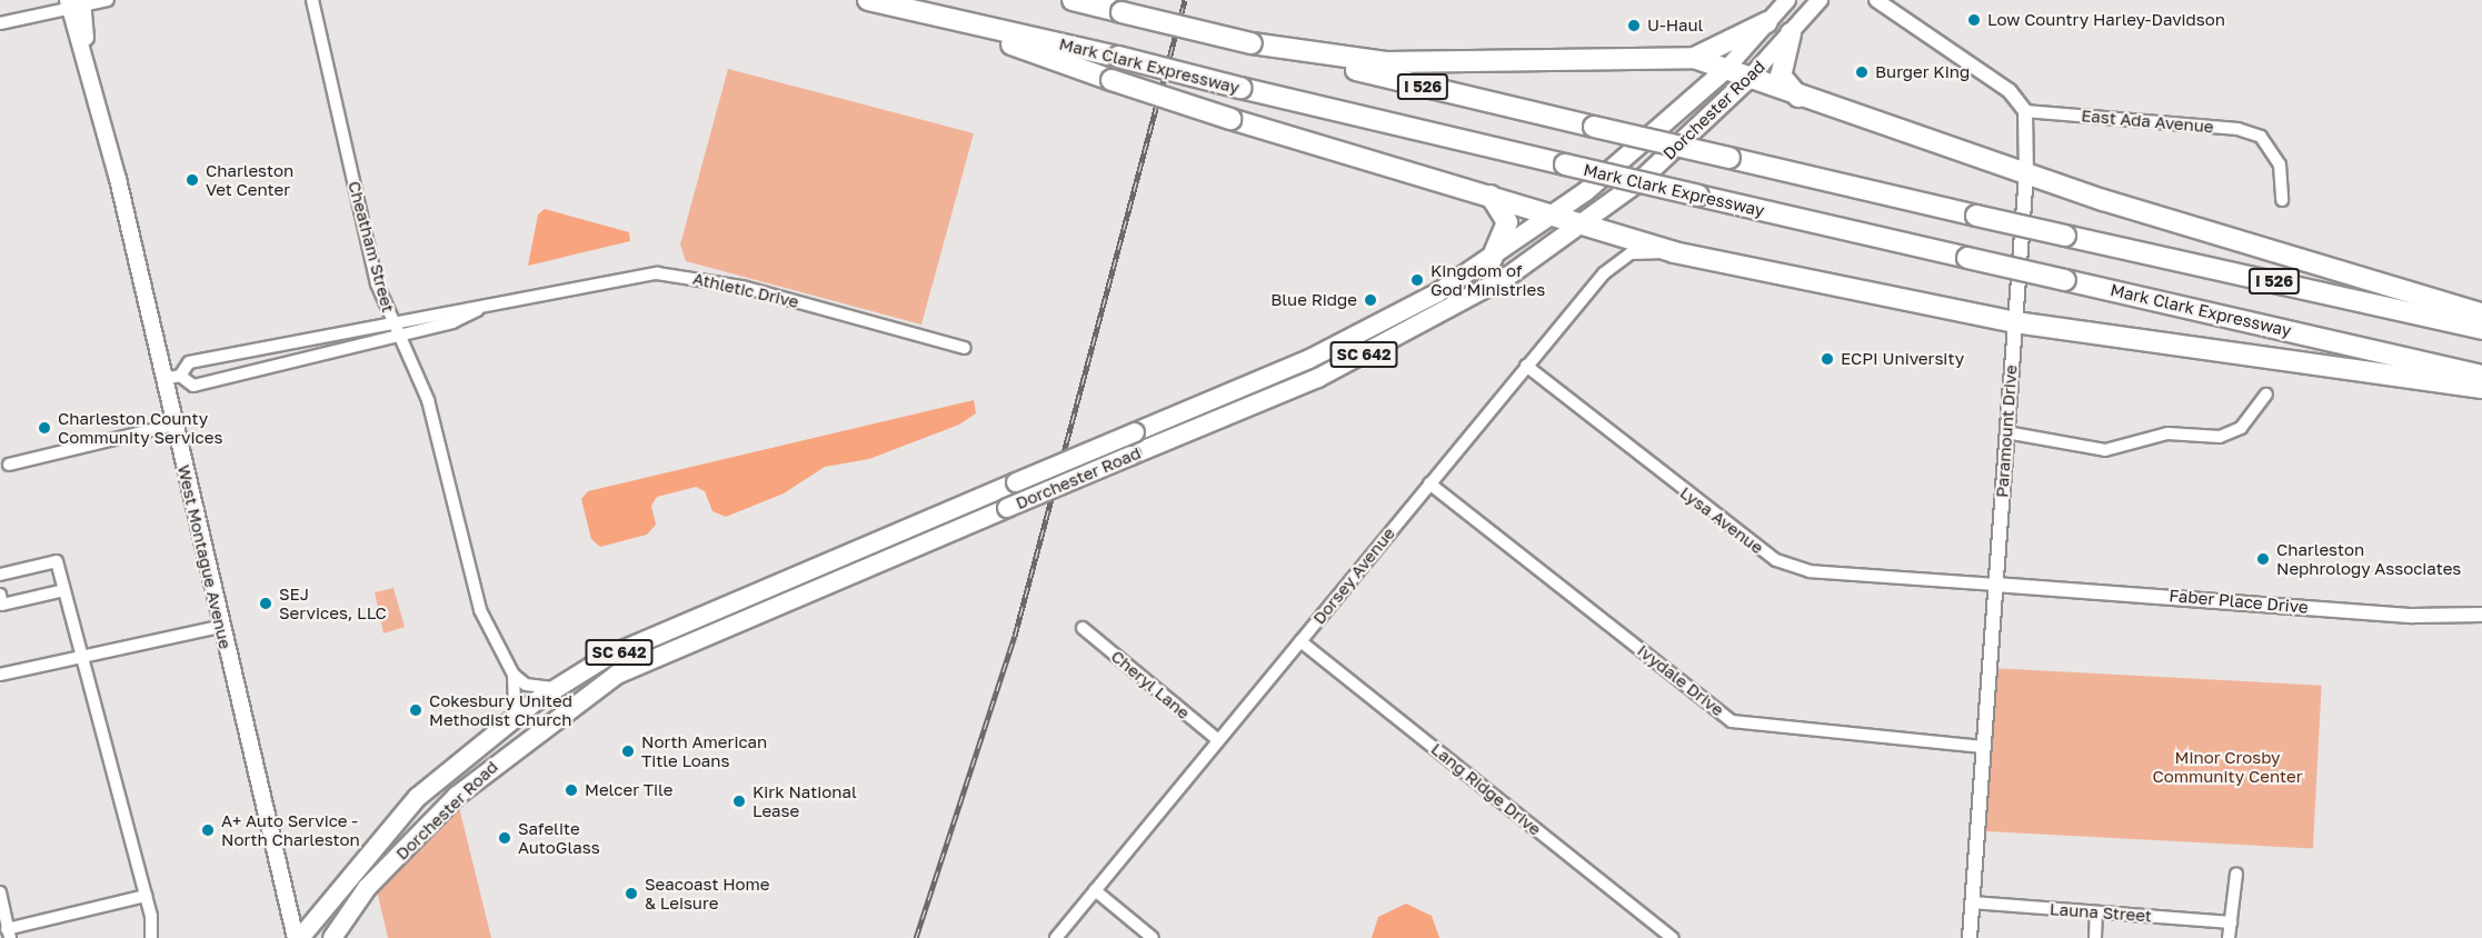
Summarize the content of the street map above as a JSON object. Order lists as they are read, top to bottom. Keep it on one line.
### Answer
{"streets":{"highway":["Mark Clark Expressway","I 526"],"main road":["Dorchester Road","SC 642","West Montague Avenue"],"street":["East Ada Avenue","Cheatham Street","Athletic Drive","Paramount Drive","Lysa Avenue","Dorsey Avenue","Faber Place Drive","Ivydale Drive","Cheryl Lane","Lang Ridge Drive","Launa Street"]},"crossings":[["Dorchester Road","Cheatham Street"],["Dorchester Road","West Montague Avenue"],["East Ada Avenue","Paramount Drive"],["Cheatham Street","Athletic Drive"],["Athletic Drive","West Montague Avenue"],["Paramount Drive","Lysa Avenue"],["Paramount Drive","Faber Place Drive"],["Paramount Drive","Ivydale Drive"],["Paramount Drive","Launa Street"],["Lysa Avenue","Dorsey Avenue"],["Lysa Avenue","Faber Place Drive"],["Dorsey Avenue","Ivydale Drive"],["Dorsey Avenue","Cheryl Lane"],["Dorsey Avenue","Lang Ridge Drive"]],"parks":["Minor Crosby Community Center"],"places":["Low Country Harley-Davidson","U-Haul","Burger King","Charleston Vet Center","Kingdom of God Ministries","Blue Ridge","ECPI University","Charleston County Community Services","Charleston Nephrology Associates","SEJ Services, LLC","Cokesbury United Methodist Church","North American Title Loans","Melcer Tile","Kirk National Lease","A+ Auto Service - North Charleston","Safelite AutoGlass","Seacoast Home & Leisure"]}
